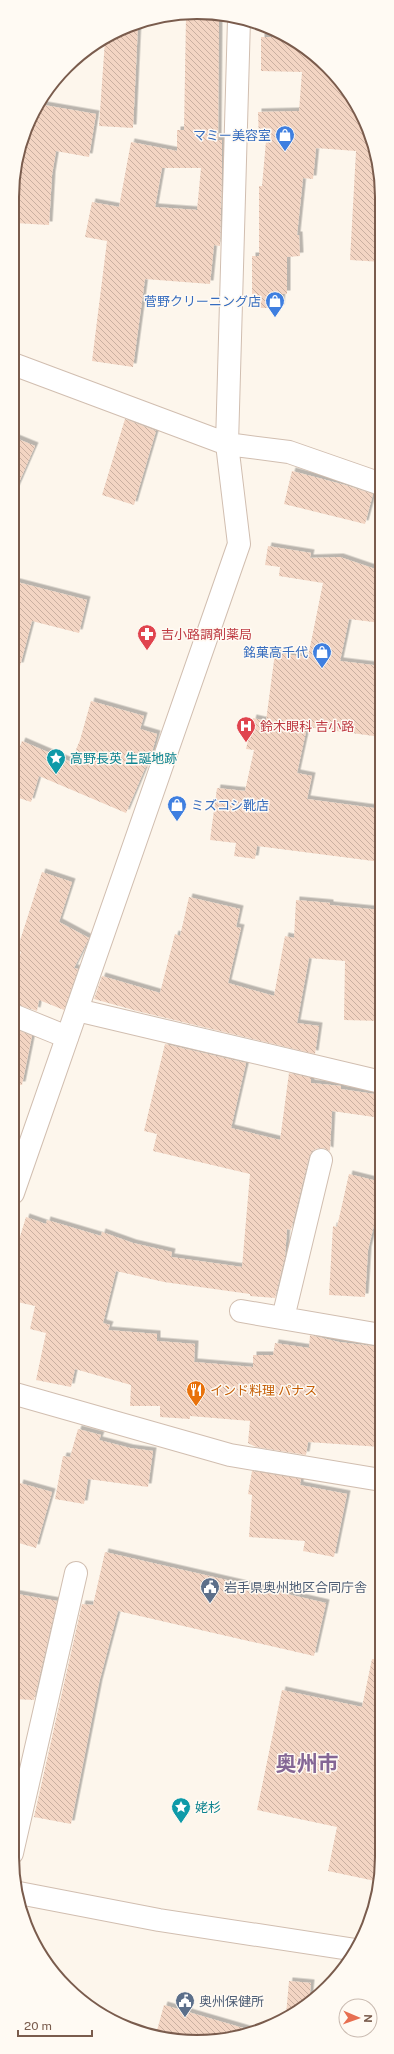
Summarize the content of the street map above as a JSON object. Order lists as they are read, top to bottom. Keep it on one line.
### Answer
{"districts":["奥州市"],"places":{"shop":["マミー美容室","菅野クリーニング店","銘菓高千代","ミズコシ靴店"],"pharmacy":["吉小路調剤薬局"],"hospital":["鈴木眼科 吉小路"],"place":["高野長英 生誕地跡","姥杉"],"restaurant":["インド料理 パナス"],"public building":["岩手県奥州地区合同庁舎","奥州保健所"]},"scale_bar":"20 m","north":"right"}
